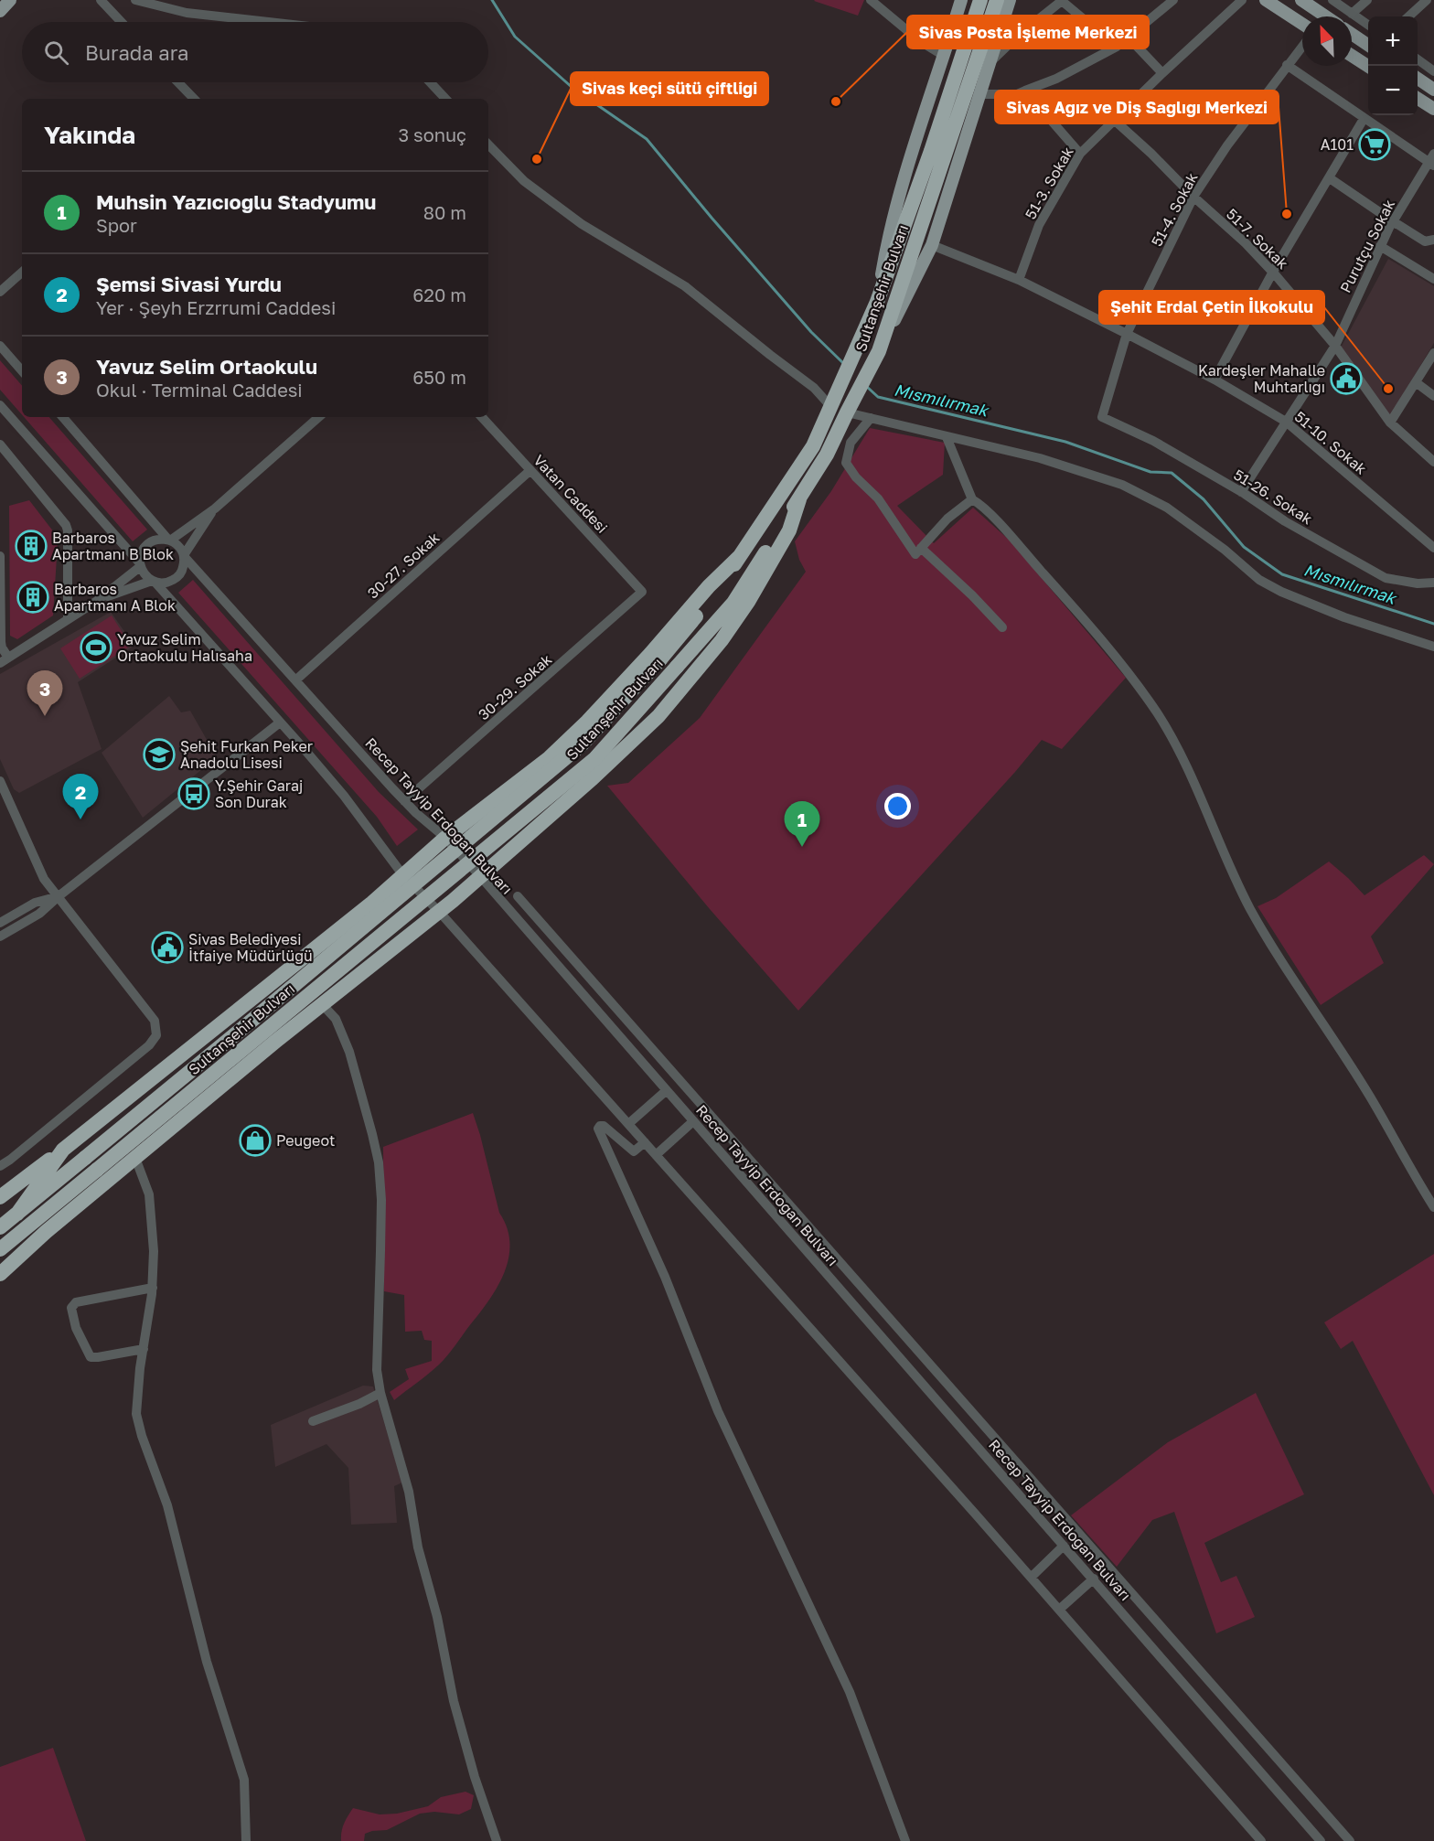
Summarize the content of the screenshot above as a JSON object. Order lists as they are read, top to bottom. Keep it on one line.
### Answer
{"streets":{"highway":["Sultanşehir Bulvarı"],"street":["51-3. Sokak","51-4. Sokak","51-7. Sokak","Purutçu Sokak","51-10. Sokak","Vatan Caddesi","51-26. Sokak","30-27. Sokak","30-29. Sokak","Recep Tayyip Erdoğan Bulvarı"]},"crossings":[["51-3. Sokak","51-7. Sokak"],["51-3. Sokak","51-10. Sokak"],["51-4. Sokak","51-7. Sokak"],["51-4. Sokak","51-10. Sokak"],["51-4. Sokak","51-26. Sokak"],["51-7. Sokak","Purutçu Sokak"],["Purutçu Sokak","51-10. Sokak"],["Purutçu Sokak","51-26. Sokak"],["Vatan Caddesi","30-27. Sokak"],["Vatan Caddesi","30-29. Sokak"],["30-27. Sokak","Recep Tayyip Erdoğan Bulvarı"],["30-29. Sokak","Recep Tayyip Erdoğan Bulvarı"]],"water":["Mısmılırmak"],"places":{"other":["Sivas Posta İşleme Merkezi","Sivas keçi sütü çiftliği","Sivas Ağız ve Diş Sağlığı Merkezi","Şehit Erdal Çetin İlkokulu"],"supermarket":["A101"],"public building":["Kardeşler Mahalle Muhtarlığı","Sivas Belediyesi İtfaiye Müdürlüğü"],"building":["Barbaros Apartmanı B Blok","Barbaros Apartmanı A Blok"],"sports":["Yavuz Selim Ortaokulu Halısaha"],"school or university":["Şehit Furkan Peker Anadolu Lisesi"],"bus stop":["Y.Şehir Garaj Son Durak"],"shop":["Peugeot"]},"north":"top left","page":{"map_buttons":["+","−"],"search":"Burada ara","heading":["Yakında","3 sonuç"],"list":[{"mark":"1","name":"Muhsin Yazıcıoğlu Stadyumu","note":"Spor","value":"80 m"},{"mark":"2","name":"Şemsi Sivasi Yurdu","note":"Yer · Şeyh Erzrrumi Caddesi","value":"620 m"},{"mark":"3","name":"Yavuz Selim Ortaokulu","note":"Okul · Terminal Caddesi","value":"650 m"}],"pins":["3","2","1"]}}
